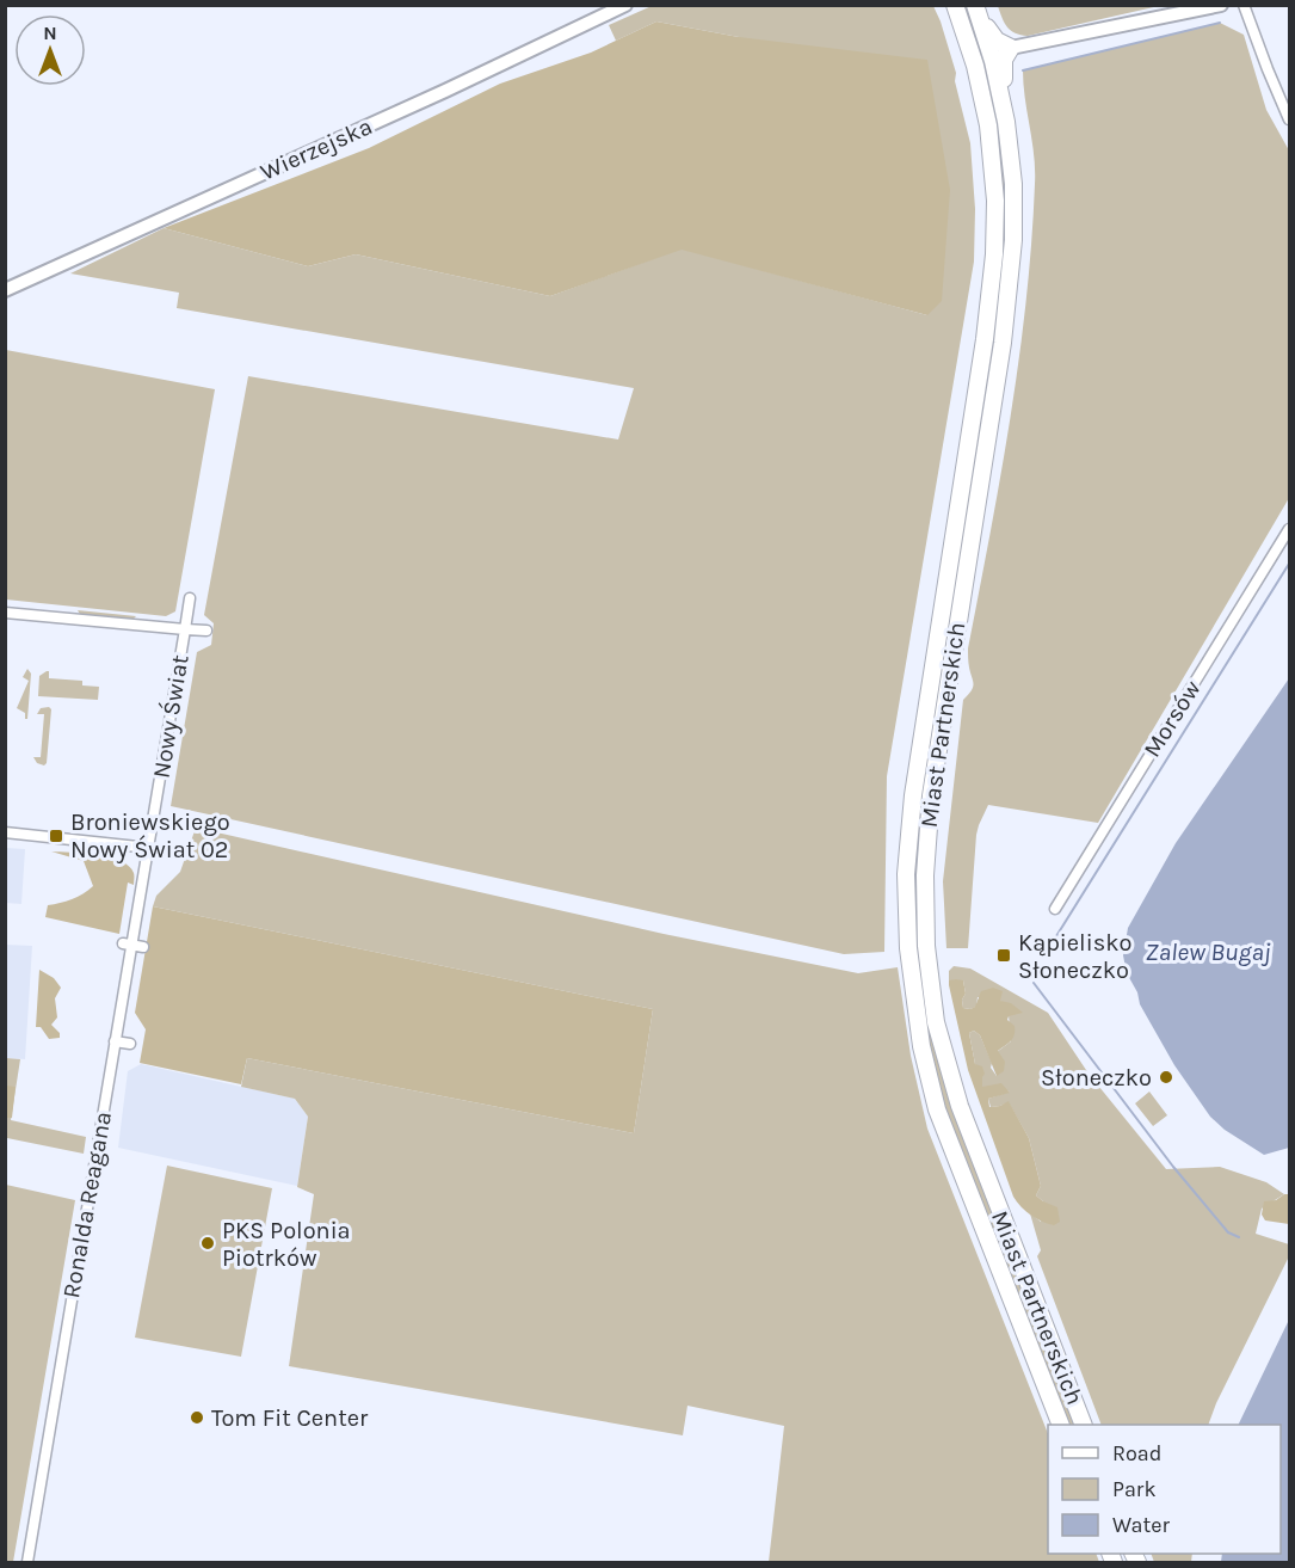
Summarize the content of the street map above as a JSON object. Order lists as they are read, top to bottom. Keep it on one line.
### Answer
{"streets":{"main road":["Miast Partnerskich"],"street":["Wierzejska","Nowy Świat","Morsów","Ronalda Reagana"]},"crossings":[["Nowy Świat","Ronalda Reagana"]],"water":["Zalew Bugaj"],"places":{"transit":["Broniewskiego Nowy Świat 02","Kąpielisko Słoneczko"],"other":["Słoneczko","PKS Polonia Piotrków","Tom Fit Center"]},"legend":["Road","Park","Water"],"north":"top"}
